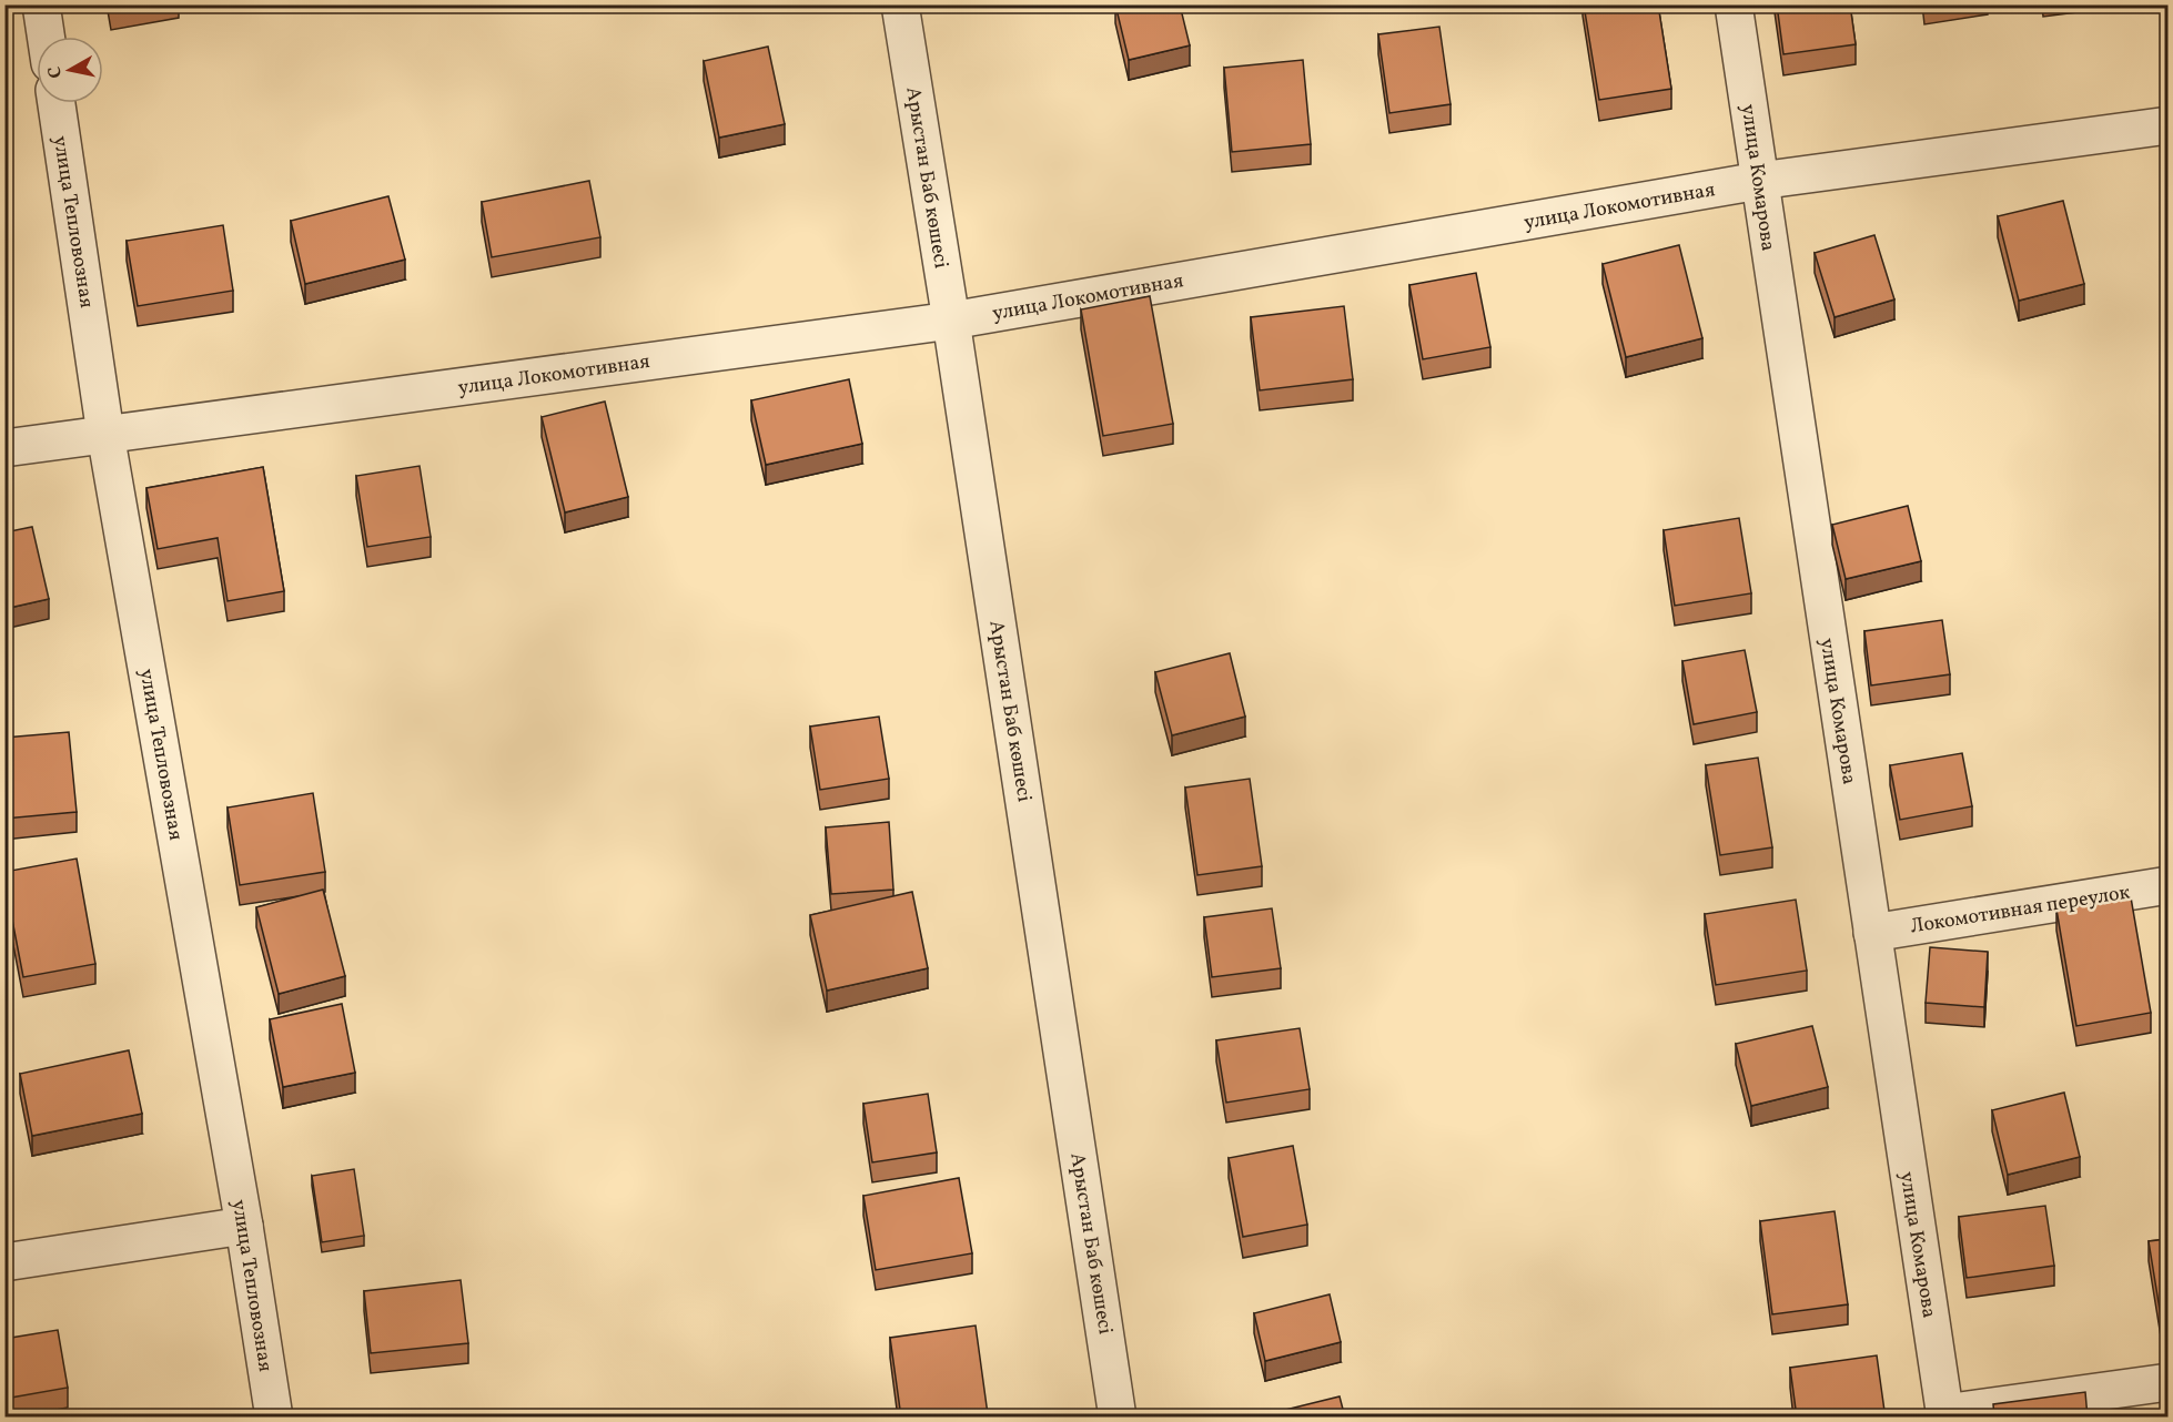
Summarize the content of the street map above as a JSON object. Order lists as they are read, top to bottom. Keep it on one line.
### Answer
{"streets":{"street":["Арыстан Баб көшесі","улица Комарова","улица Локомотивная","улица Тепловозная","Локомотивная переулок"]},"crossings":[["Арыстан Баб көшесі","улица Локомотивная"],["улица Комарова","улица Локомотивная"],["улица Комарова","Локомотивная переулок"],["улица Локомотивная","улица Тепловозная"]],"north":"left"}
